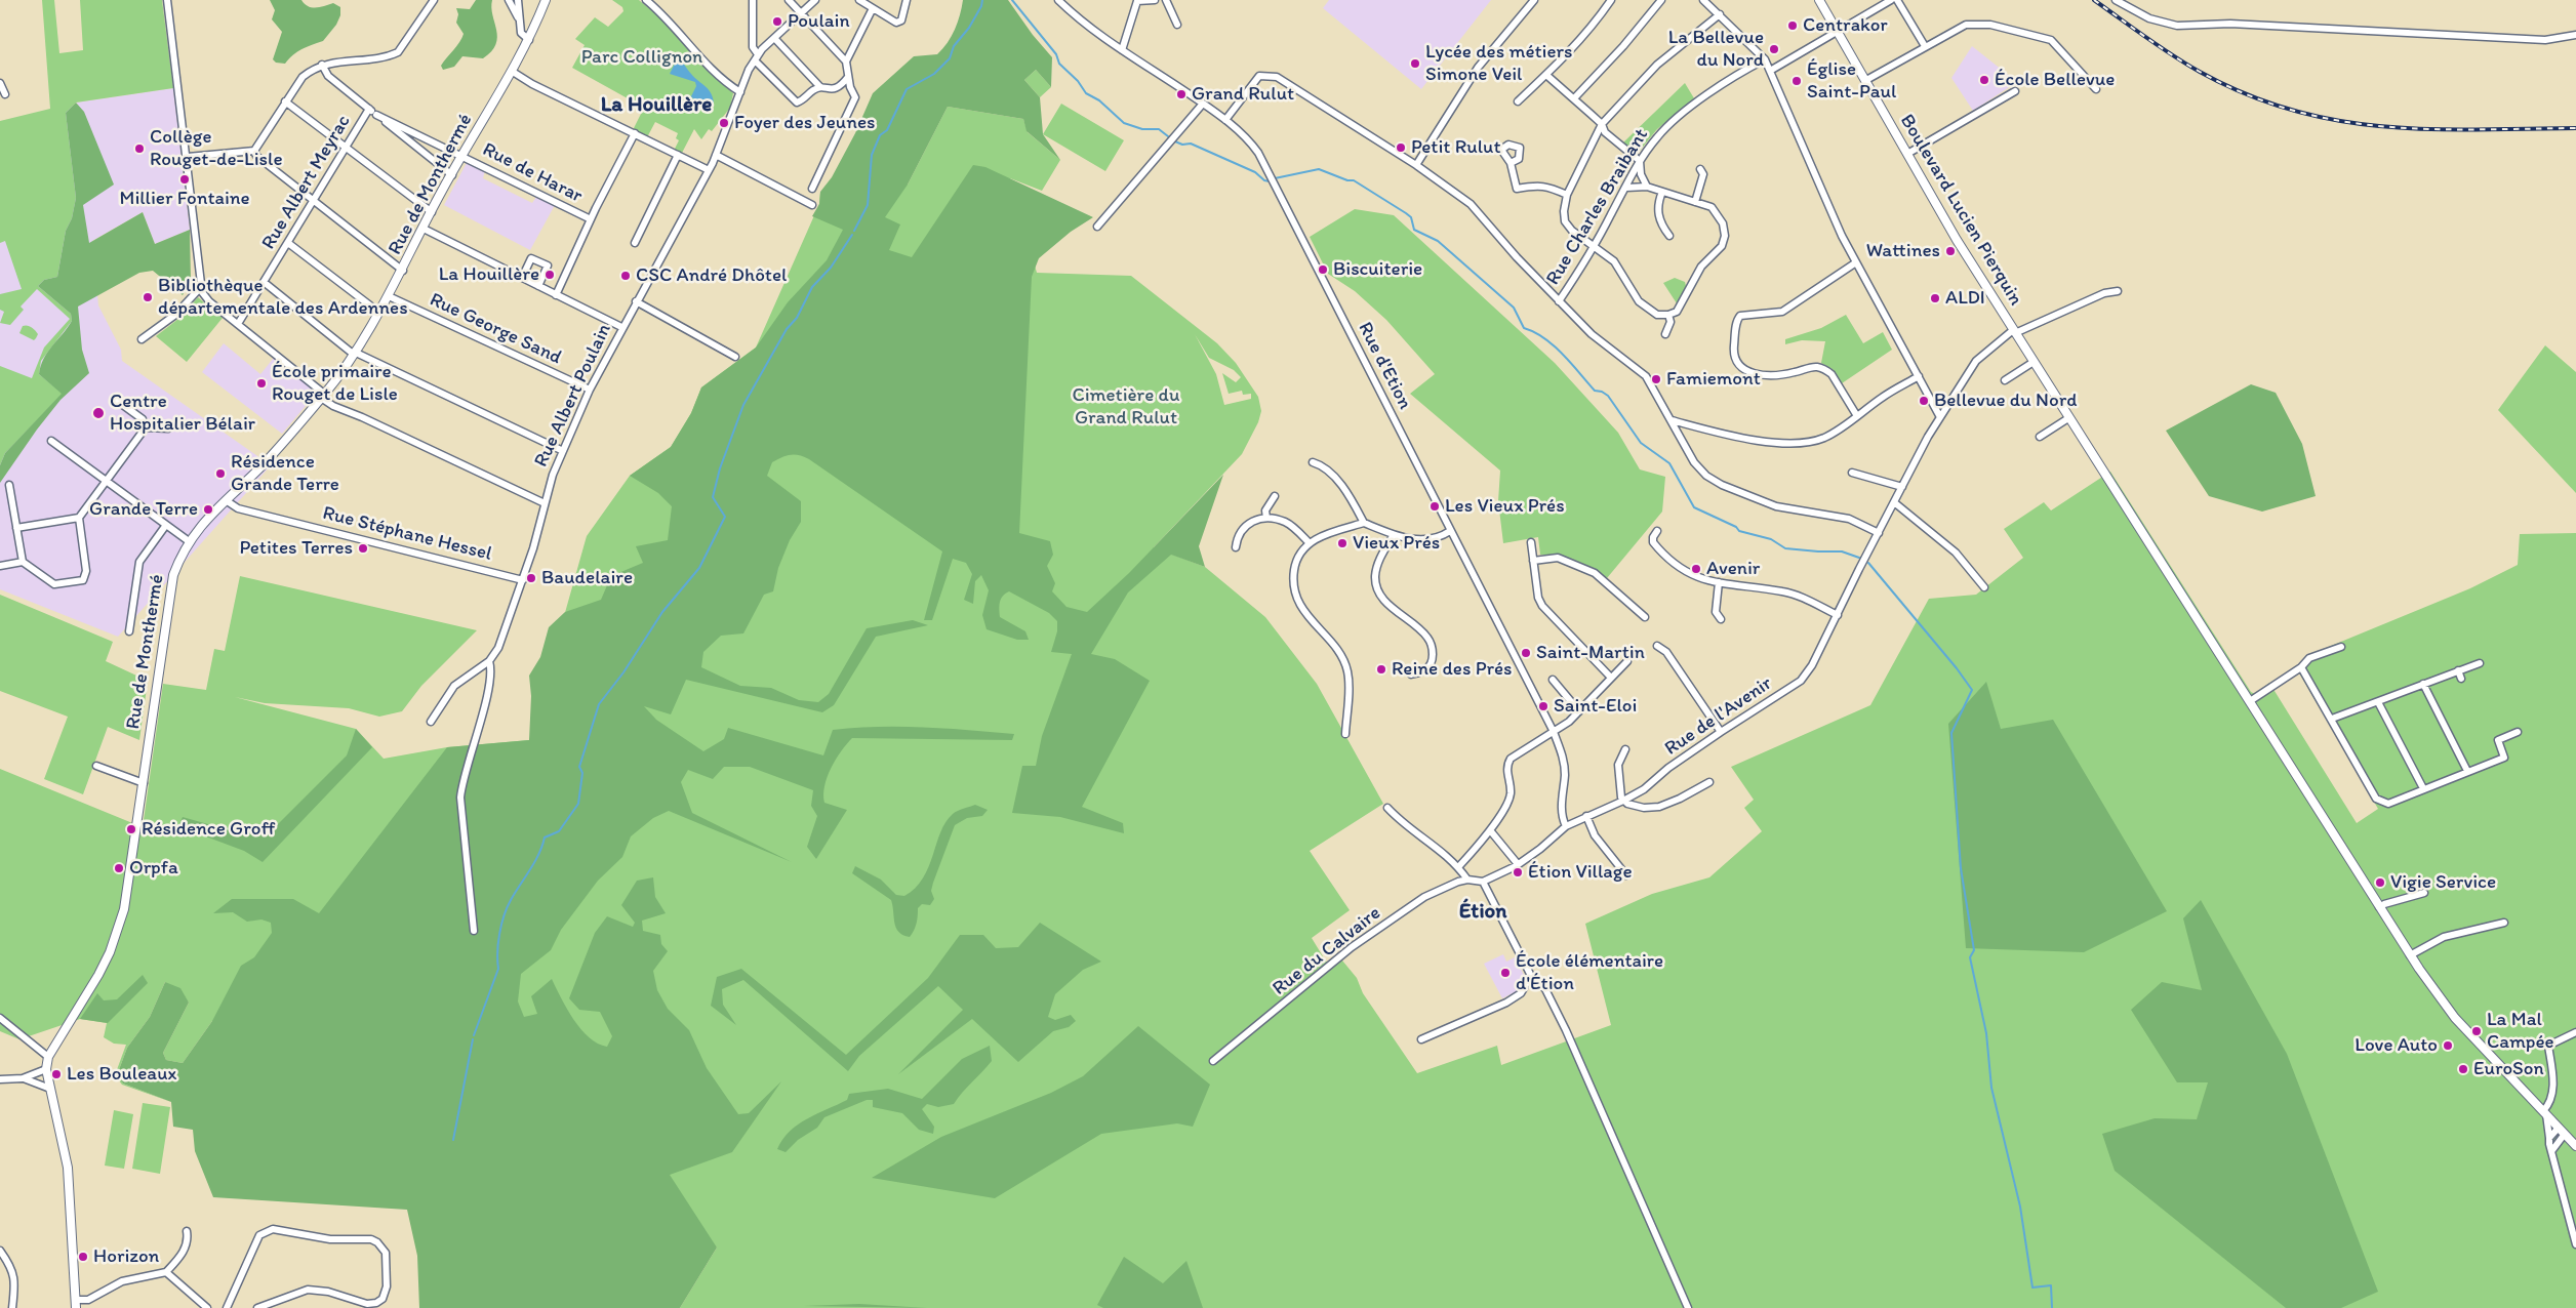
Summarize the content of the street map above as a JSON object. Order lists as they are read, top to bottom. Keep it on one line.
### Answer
{"streets":{"main road":["Rue de Monthermé","Boulevard Lucien Pierquin"],"street":["Rue de Harar","Rue Albert Meyrac","Rue Charles Braibant","Rue George Sand","Rue d'Etion","Rue Albert Poulain","Rue Stéphane Hessel","Rue de l'Avenir","Rue du Calvaire"]},"crossings":[["Rue de Harar","Rue de Monthermé"],["Rue de Monthermé","Rue George Sand"],["Rue de Monthermé","Rue Stéphane Hessel"],["Boulevard Lucien Pierquin","Rue de l'Avenir"],["Rue George Sand","Rue Albert Poulain"],["Rue d'Etion","Rue de l'Avenir"],["Rue Albert Poulain","Rue Stéphane Hessel"]],"districts":["La Houillère","Étion"],"parks":["Parc Collignon","Cimetière du Grand Rulut"],"places":["Poulain","Centrakor","La Bellevue du Nord","Lycée des métiers Simone Veil","École Bellevue","Église Saint-Paul","Grand Rulut","Foyer des Jeunes","Petit Rulut","Collège Rouget-de-Lisle","Millier Fontaine","Wattines","Biscuiterie","La Houillère","CSC André Dhôtel","Bibliothèque départementale des Ardennes","ALDI","Famiemont","École primaire Rouget de Lisle","Bellevue du Nord","Centre Hospitalier Bélair","Résidence Grande Terre","Les Vieux Prés","Grande Terre","Vieux Prés","Petites Terres","Avenir","Baudelaire","Saint-Martin","Reine des Prés","Saint-Eloi","Résidence Groff","Orpfa","Étion Village","Vigie Service","École élémentaire d'Étion","La Mal Campée","Love Auto","EuroSon","Les Bouleaux","Horizon"]}
